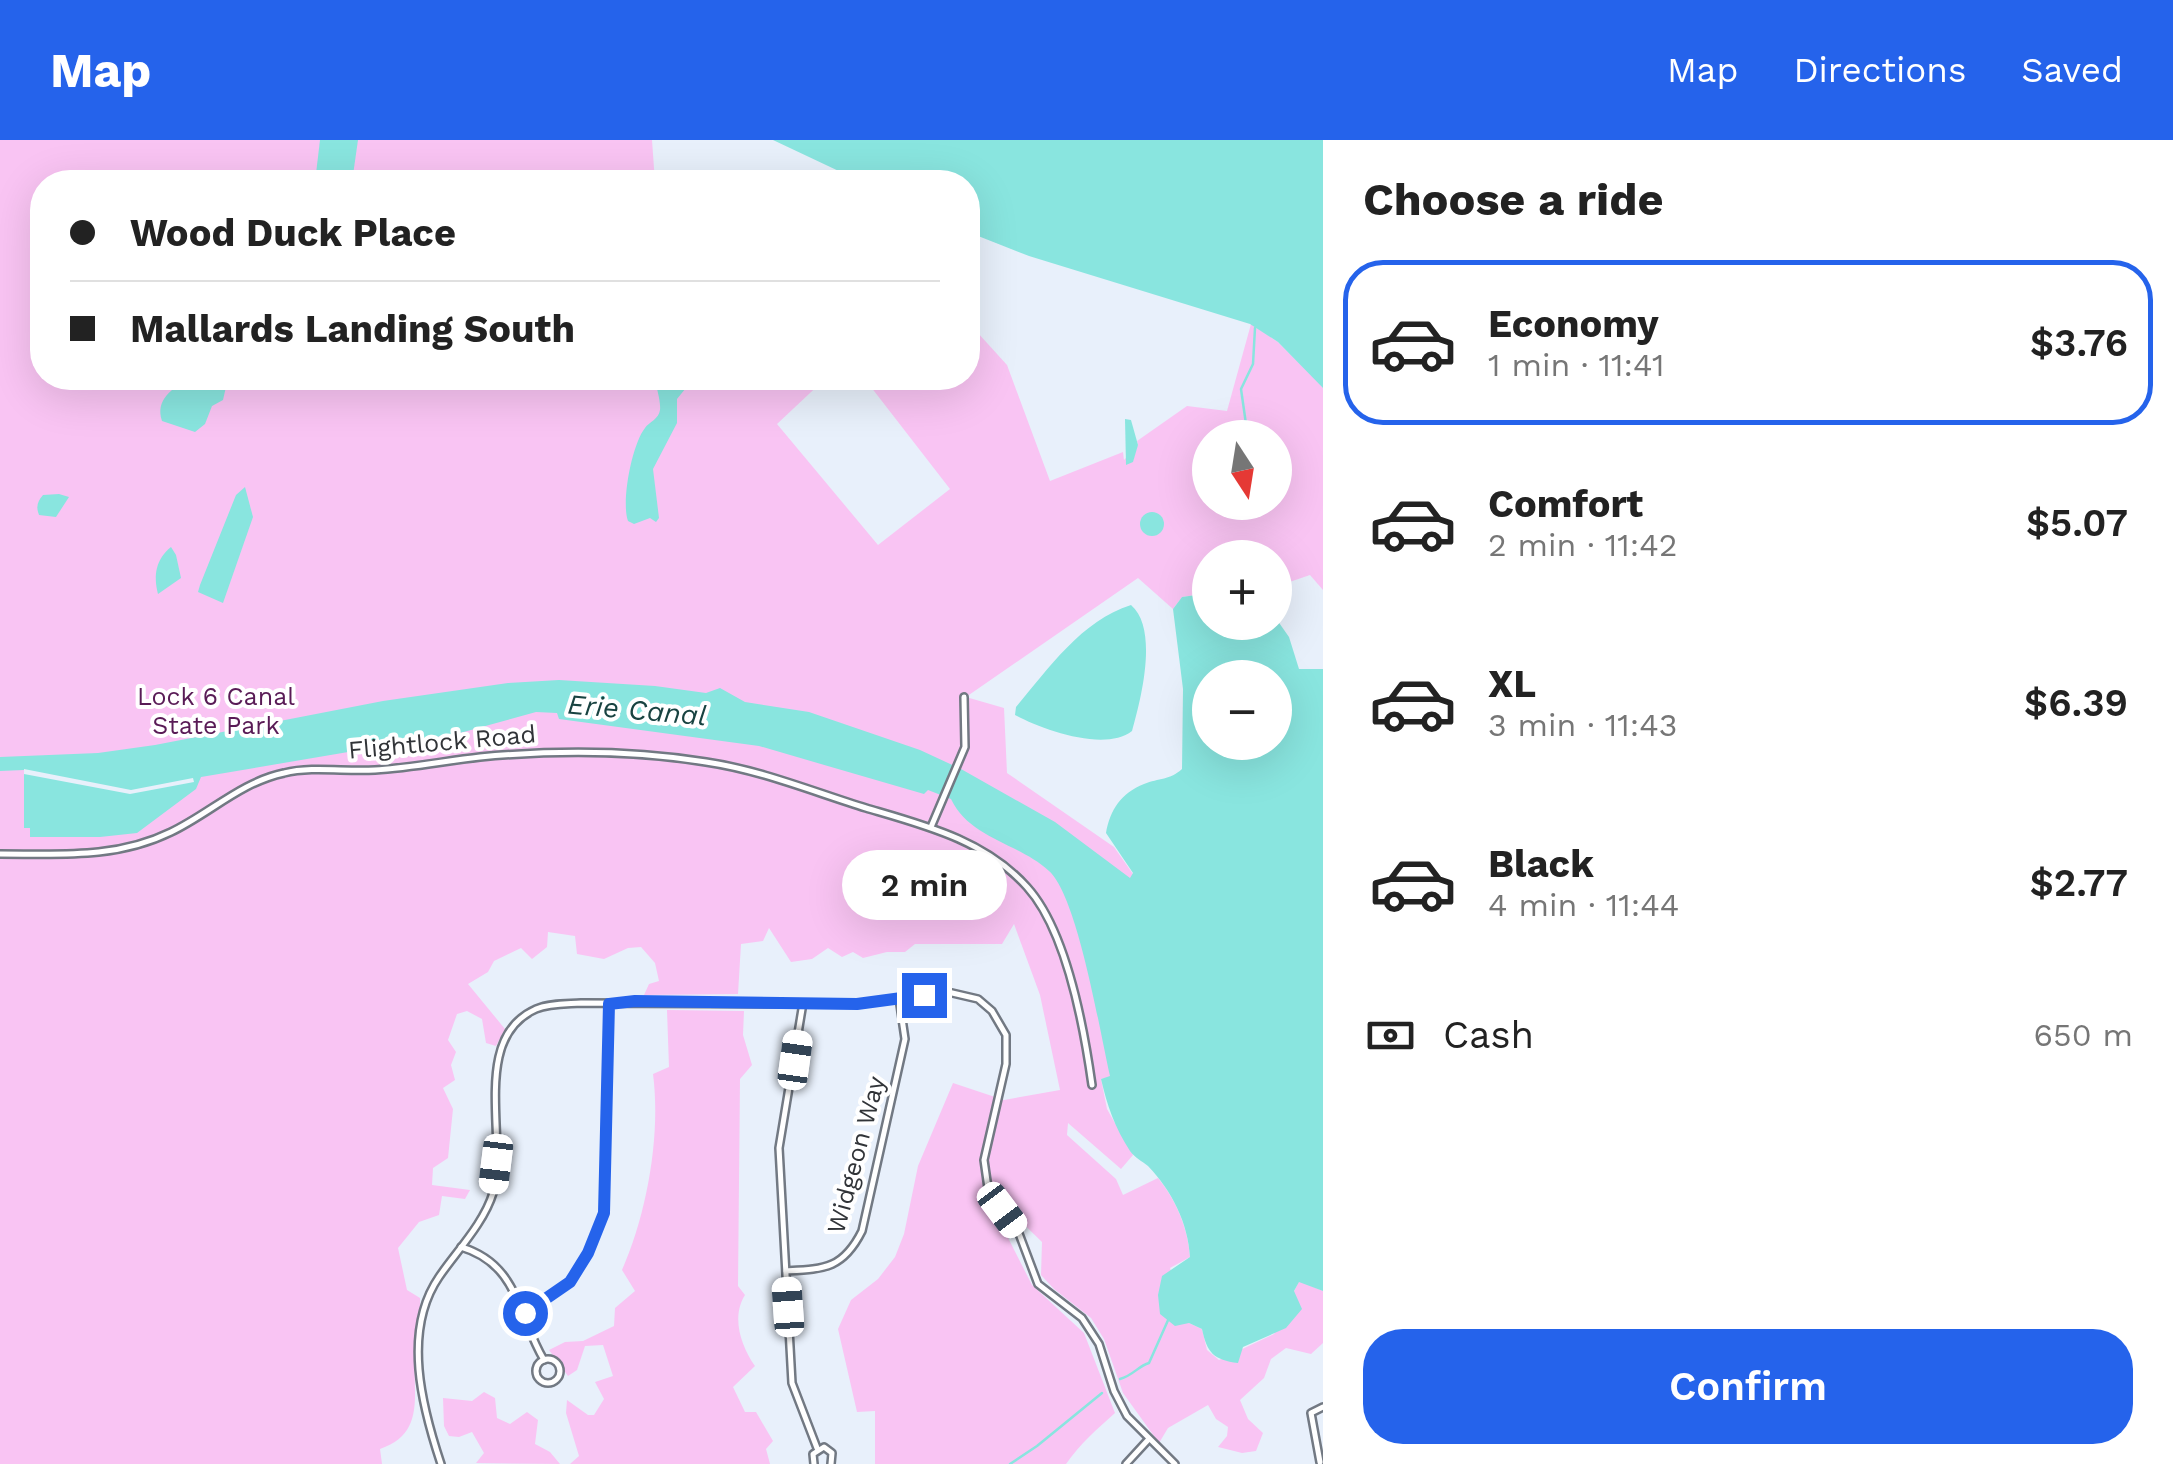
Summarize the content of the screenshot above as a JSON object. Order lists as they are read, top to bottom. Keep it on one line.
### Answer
{"streets":{"street":["Flightlock Road","Widgeon Way"]},"water":["Erie Canal"],"parks":["Lock 6 Canal State Park"],"north":"bottom","page":{"header":"Map","nav":["Map","Directions","Saved"],"heading":"Choose a ride","banner":["Wood Duck Place","Mallards Landing South"],"list":[{"name":"Economy","note":"1 min · 11:41","value":"$3.76"},{"name":"Comfort","note":"2 min · 11:42","value":"$5.07"},{"name":"XL","note":"3 min · 11:43","value":"$6.39"},{"name":"Black","note":"4 min · 11:44","value":"$2.77"}],"map_buttons":["+","−"],"bubble":"2 min","pay":["Cash","650 m"],"buttons":"Confirm"}}
